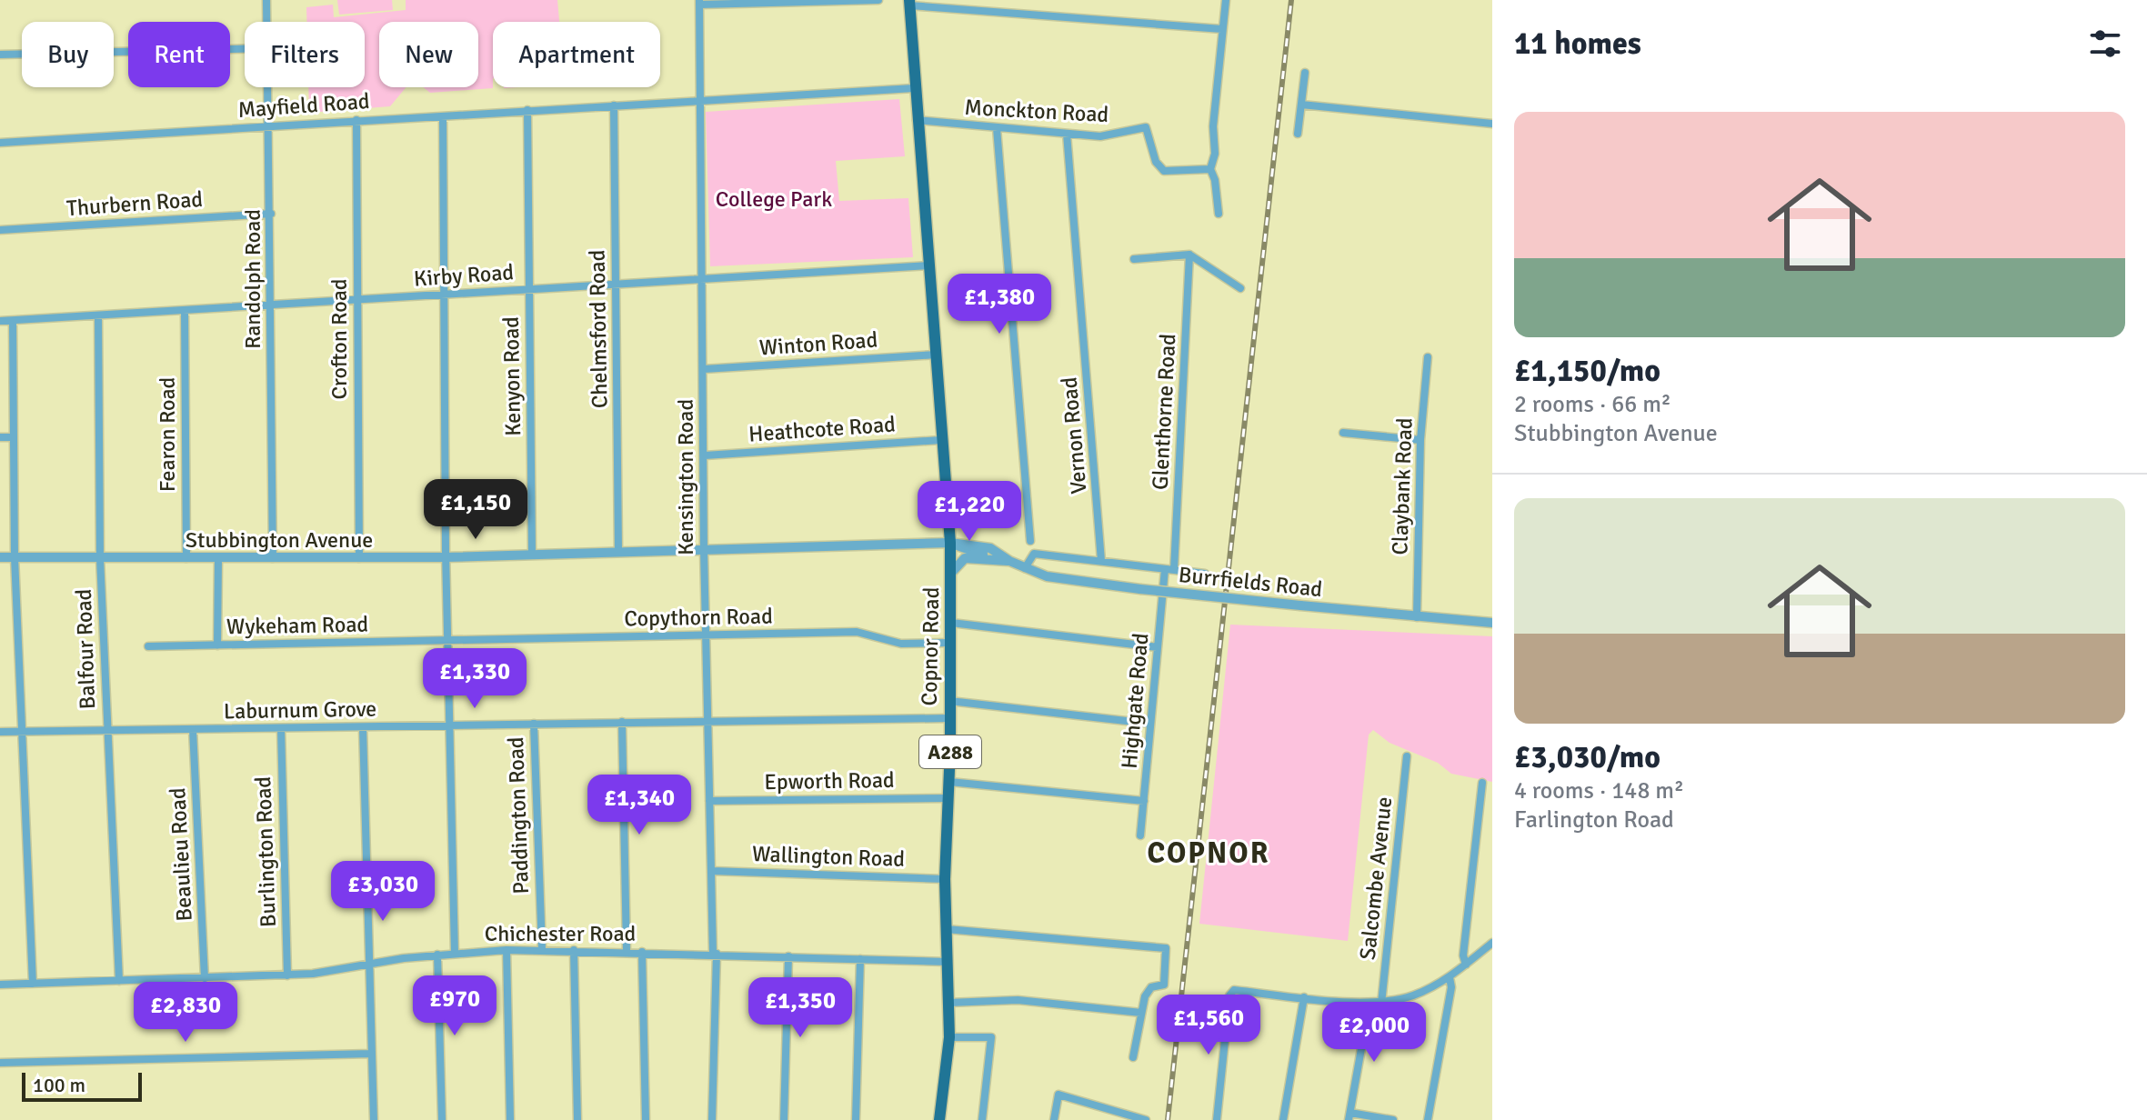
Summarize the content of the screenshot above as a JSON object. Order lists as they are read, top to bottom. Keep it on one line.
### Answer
{"streets":{"main road":["Copnor Road","A288"],"street":["Mayfield Road","Monckton Road","Thurbern Road","Kirby Road","Randolph Road","Chelmsford Road","Crofton Road","Winton Road","Kenyon Road","Glenthorne Road","Heathcote Road","Fearon Road","Vernon Road","Kensington Road","Claybank Road","Stubbington Avenue","Burrfields Road","Copythorn Road","Wykeham Road","Balfour Road","Highgate Road","Laburnum Grove","Epworth Road","Paddington Road","Burlington Road","Beaulieu Road","Wallington Road","Salcombe Avenue","Chichester Road"]},"crossings":[["Mayfield Road","Randolph Road"],["Mayfield Road","Chelmsford Road"],["Mayfield Road","Crofton Road"],["Mayfield Road","Kenyon Road"],["Mayfield Road","Kensington Road"],["Mayfield Road","Copnor Road"],["Monckton Road","Vernon Road"],["Monckton Road","Copnor Road"],["Thurbern Road","Randolph Road"],["Kirby Road","Randolph Road"],["Kirby Road","Chelmsford Road"],["Kirby Road","Crofton Road"],["Kirby Road","Kenyon Road"],["Kirby Road","Fearon Road"],["Kirby Road","Kensington Road"],["Kirby Road","Copnor Road"],["Kirby Road","Balfour Road"],["Randolph Road","Stubbington Avenue"],["Chelmsford Road","Stubbington Avenue"],["Crofton Road","Stubbington Avenue"],["Winton Road","Kensington Road"],["Winton Road","Copnor Road"],["Kenyon Road","Stubbington Avenue"],["Heathcote Road","Kensington Road"],["Heathcote Road","Copnor Road"],["Fearon Road","Stubbington Avenue"],["Kensington Road","Stubbington Avenue"],["Kensington Road","Copythorn Road"],["Kensington Road","Laburnum Grove"],["Kensington Road","Epworth Road"],["Kensington Road","Wallington Road"],["Kensington Road","Chichester Road"],["Claybank Road","Burrfields Road"],["Stubbington Avenue","Burrfields Road"],["Stubbington Avenue","Copnor Road"],["Stubbington Avenue","Balfour Road"],["Burrfields Road","Copnor Road"],["Copythorn Road","Wykeham Road"],["Copythorn Road","Copnor Road"],["Copnor Road","Laburnum Grove"],["Copnor Road","Epworth Road"],["Copnor Road","Wallington Road"],["Copnor Road","Chichester Road"],["Balfour Road","Laburnum Grove"],["Balfour Road","Chichester Road"],["Laburnum Grove","Paddington Road"],["Laburnum Grove","Burlington Road"],["Laburnum Grove","Beaulieu Road"],["Paddington Road","Chichester Road"],["Burlington Road","Chichester Road"],["Beaulieu Road","Chichester Road"]],"districts":["COPNOR"],"parks":["College Park"],"scale_bar":"100 m","page":{"heading":"11 homes","chip":["Buy","Rent","Filters","New","Apartment"],"list":[{"name":"£1,150/mo","note":"2 rooms · 66 m² · Stubbington Avenue"},{"name":"£3,030/mo","note":"4 rooms · 148 m² · Farlington Road"}],"price":["£1,380","£1,150","£1,220","£1,330","£1,340","£3,030","£970","£1,350","£2,830","£1,560","£2,000"],"scale":"100 m"}}
